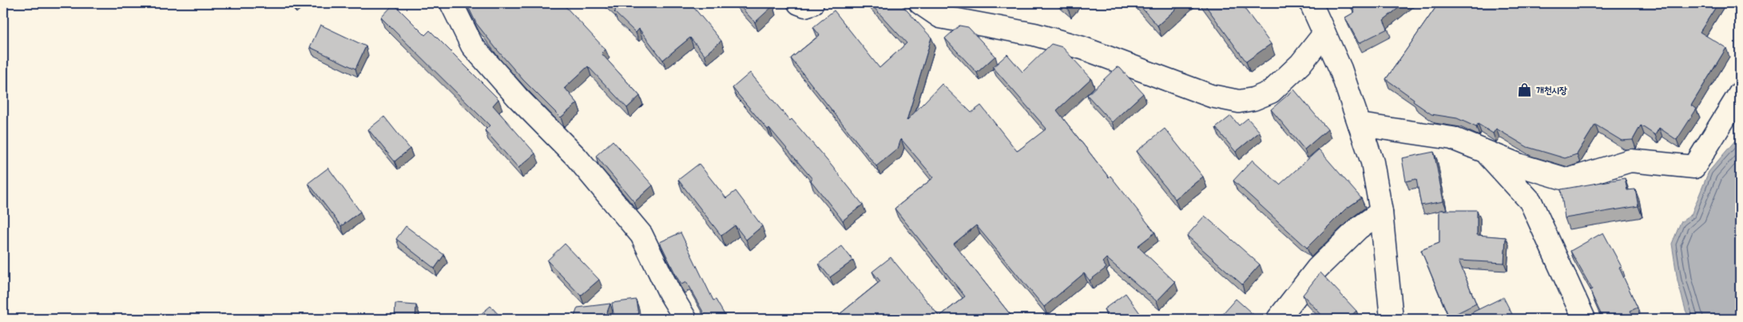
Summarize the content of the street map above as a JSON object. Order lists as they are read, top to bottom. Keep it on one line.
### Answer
{"places":{"shop":["개천시장"]}}
